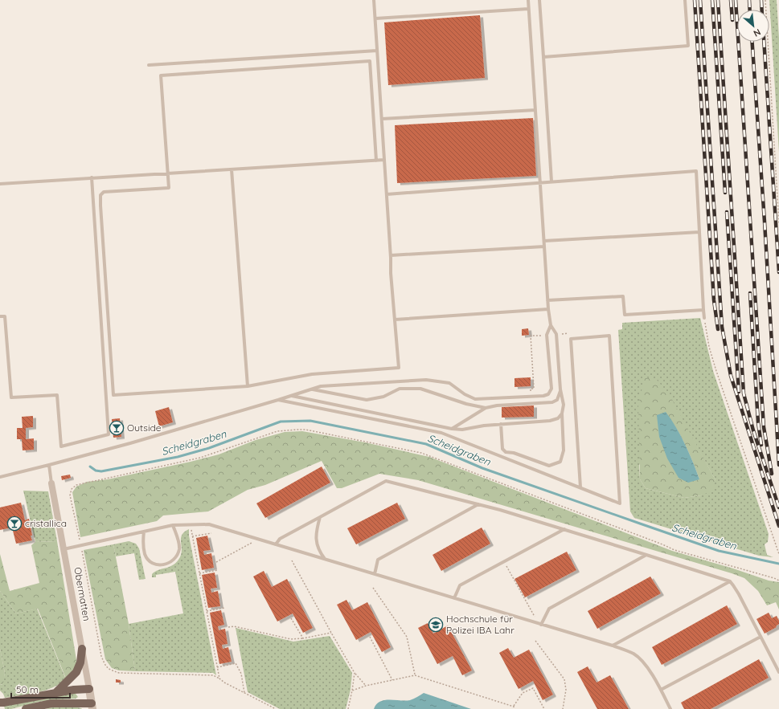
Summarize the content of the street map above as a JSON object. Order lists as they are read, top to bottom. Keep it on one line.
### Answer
{"streets":{"street":["Obermatten"]},"water":["Scheidgraben"],"places":{"bar":["Outside","cristallica"],"school or university":["Hochschule für Polizei IBA Lahr"]},"scale_bar":"50 m","north":"bottom right"}
